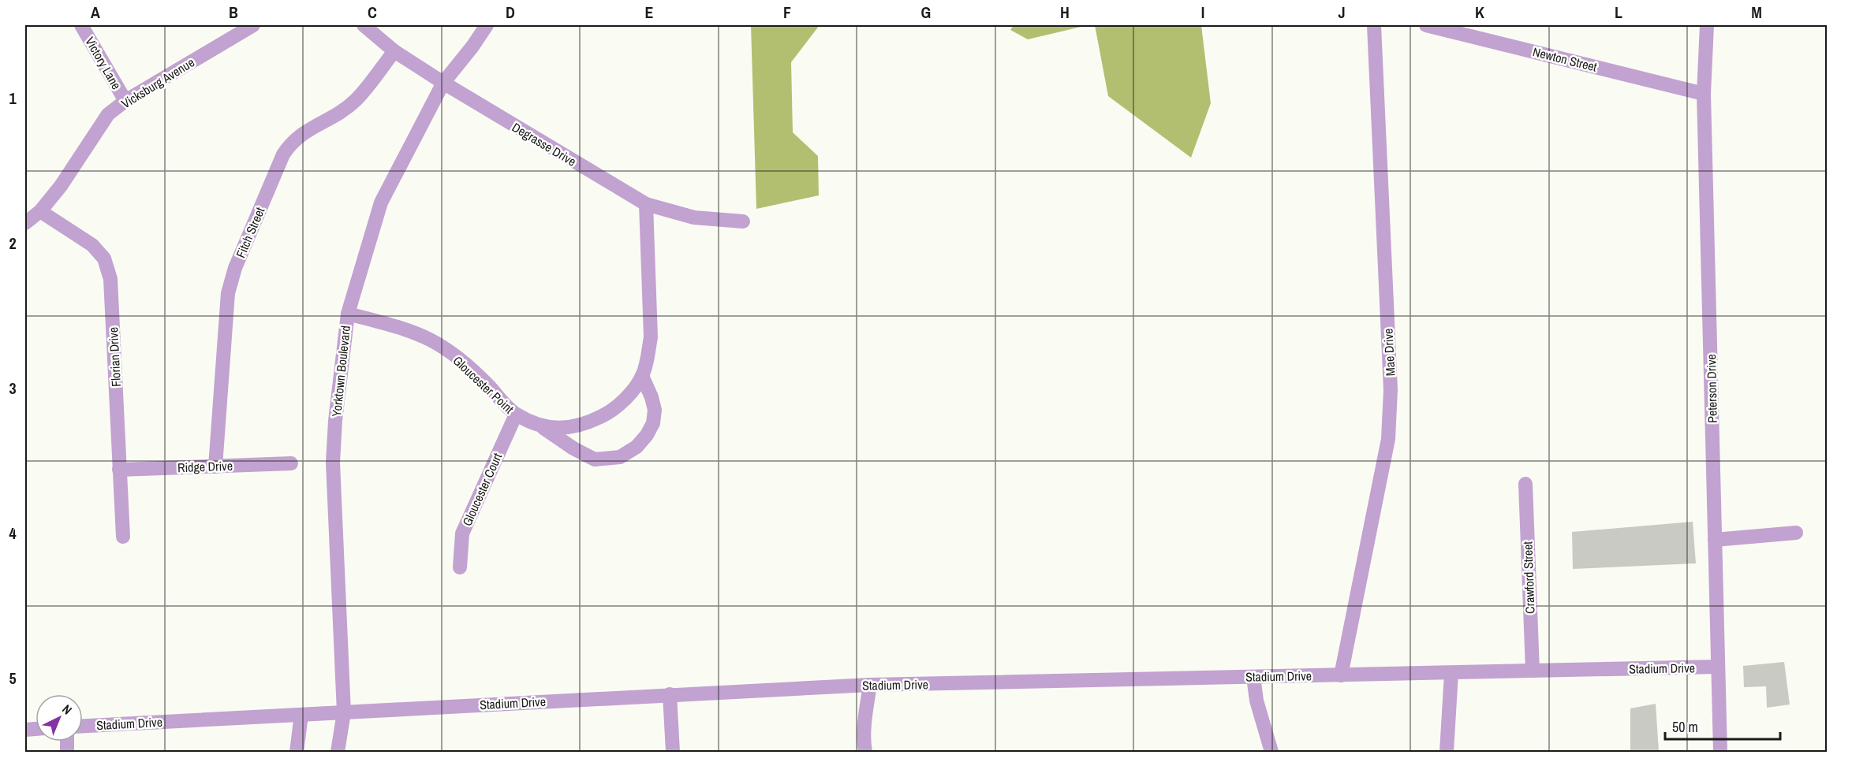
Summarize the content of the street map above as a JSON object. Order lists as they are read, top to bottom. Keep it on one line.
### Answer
{"streets":{"street":["Newton Street","Victory Lane","Vicksburg Avenue","Degrasse Drive","Fitch Street","Mae Drive","Florian Drive","Yorktown Boulevard","Gloucester Point","Peterson Drive","Ridge Drive","Gloucester Court","Crawford Street","Stadium Drive"]},"crossings":[["Newton Street","Peterson Drive"],["Victory Lane","Vicksburg Avenue"],["Vicksburg Avenue","Florian Drive"],["Degrasse Drive","Fitch Street"],["Degrasse Drive","Yorktown Boulevard"],["Degrasse Drive","Gloucester Point"],["Fitch Street","Ridge Drive"],["Mae Drive","Stadium Drive"],["Florian Drive","Ridge Drive"],["Yorktown Boulevard","Gloucester Point"],["Yorktown Boulevard","Stadium Drive"],["Gloucester Point","Gloucester Court"],["Peterson Drive","Stadium Drive"],["Crawford Street","Stadium Drive"]],"scale_bar":"50 m","north":"top right","grid":{"columns":["A","B","C","D","E","F","G","H","I","J","K","L","M"],"rows":["1","2","3","4","5"]}}
